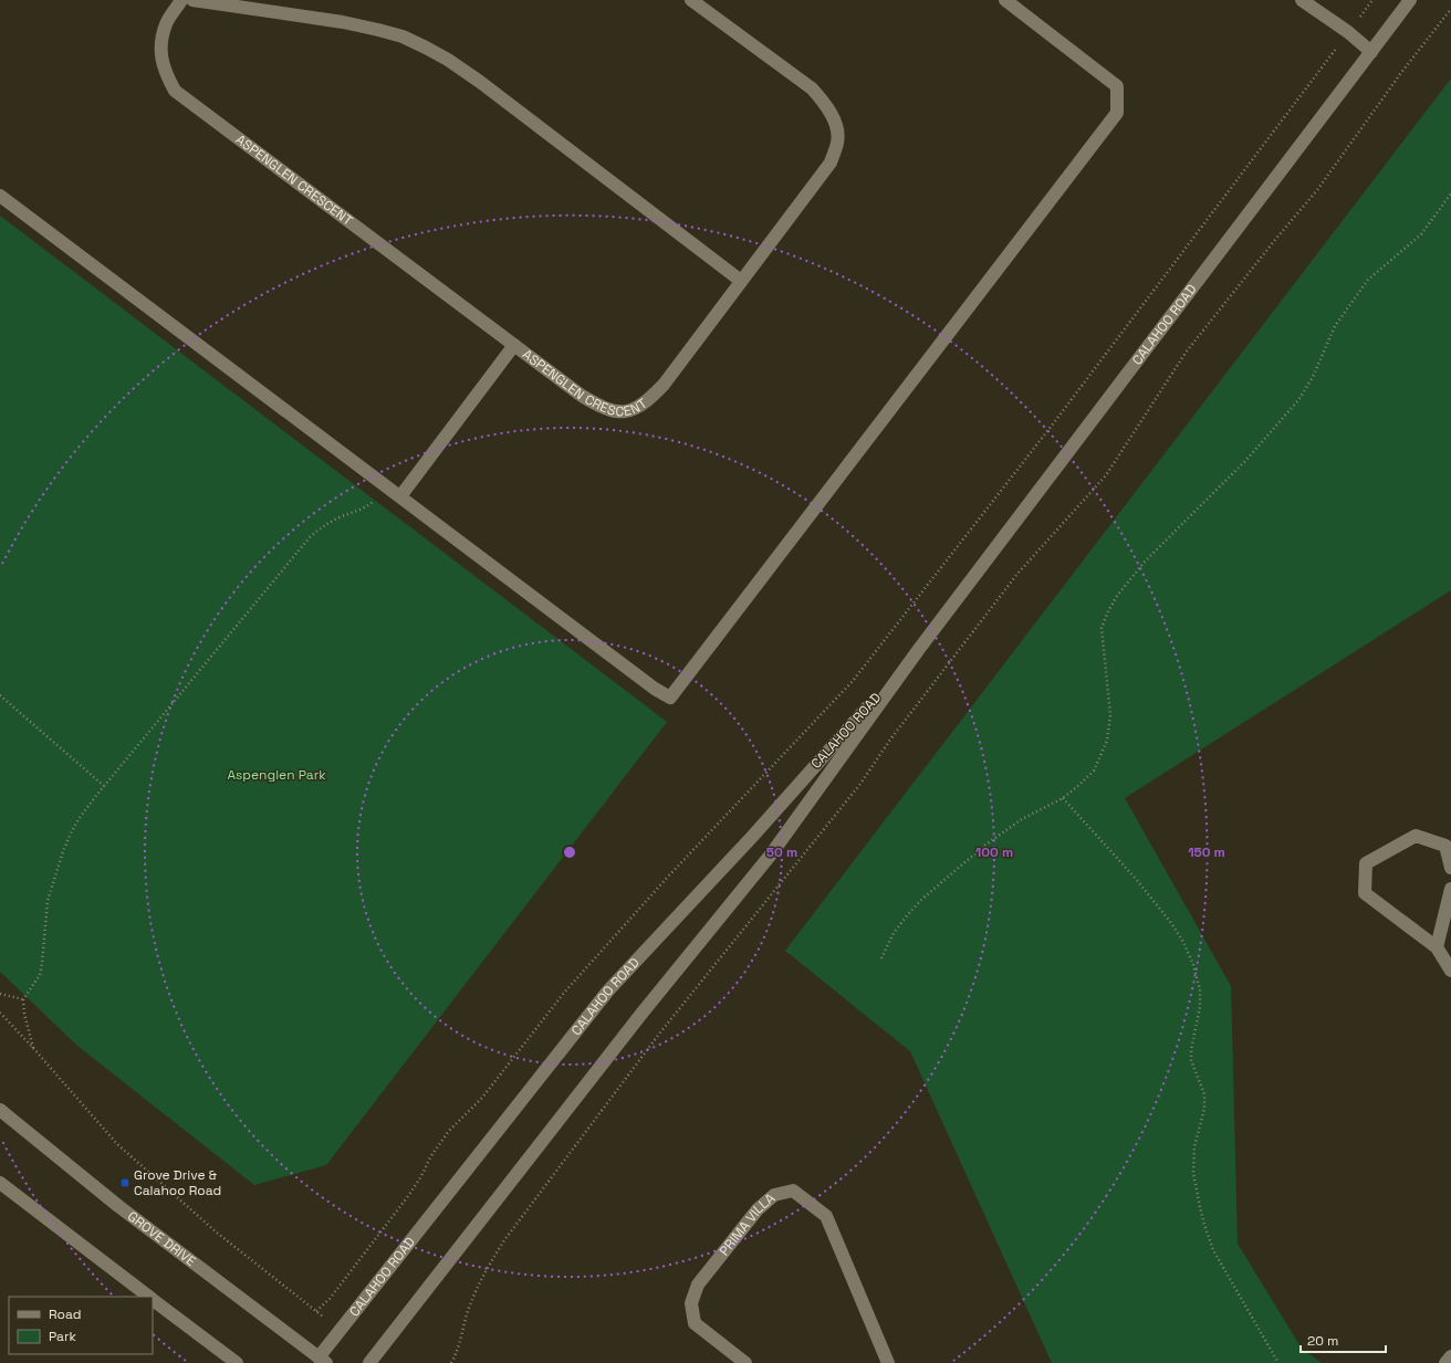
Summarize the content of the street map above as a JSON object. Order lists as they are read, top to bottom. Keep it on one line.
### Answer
{"streets":{"street":["ASPENGLEN CRESCENT","CALAHOO ROAD","PRIMA VILLA","GROVE DRIVE"]},"crossings":[["CALAHOO ROAD","GROVE DRIVE"]],"parks":["Aspenglen Park"],"places":{"transit":["Grove Drive & Calahoo Road"]},"legend":["Road","Park"],"scale_bar":"20 m","rings":["50 m","100 m","150 m"]}
